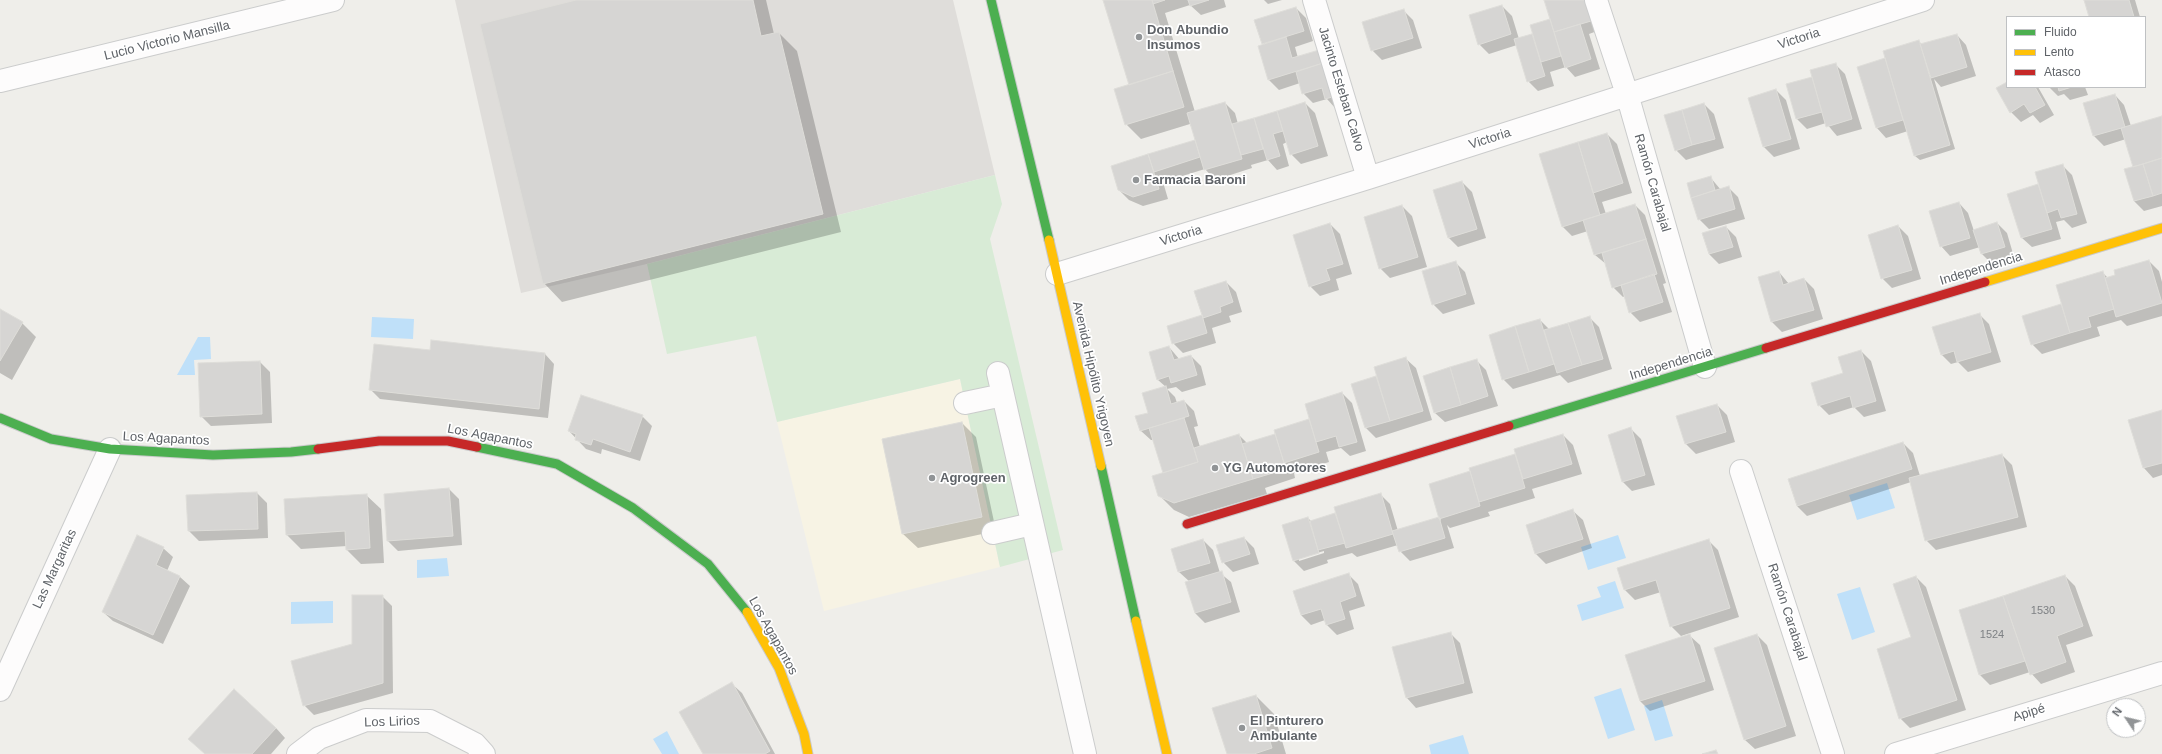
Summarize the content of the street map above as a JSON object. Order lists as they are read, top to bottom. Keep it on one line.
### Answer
{"streets":{"street":["Victoria","Lucio Victorio Mansilla","Jacinto Esteban Calvo","Ramón Carabajal","Independencia","Avenida Hipólito Yrigoyen","Los Agapantos","Las Margaritas","Apipé","Los Lirios"]},"crossings":[["Victoria","Jacinto Esteban Calvo"],["Victoria","Ramón Carabajal"],["Victoria","Avenida Hipólito Yrigoyen"],["Ramón Carabajal","Independencia"],["Los Agapantos","Las Margaritas"]],"places":["Don Abundio Insumos","Farmacia Baroni","YG Automotores","Agrogreen","El Pinturero Ambulante"],"house_numbers":["1530","1524"],"legend":["Fluido","Lento","Atasco"],"north":"top left"}
